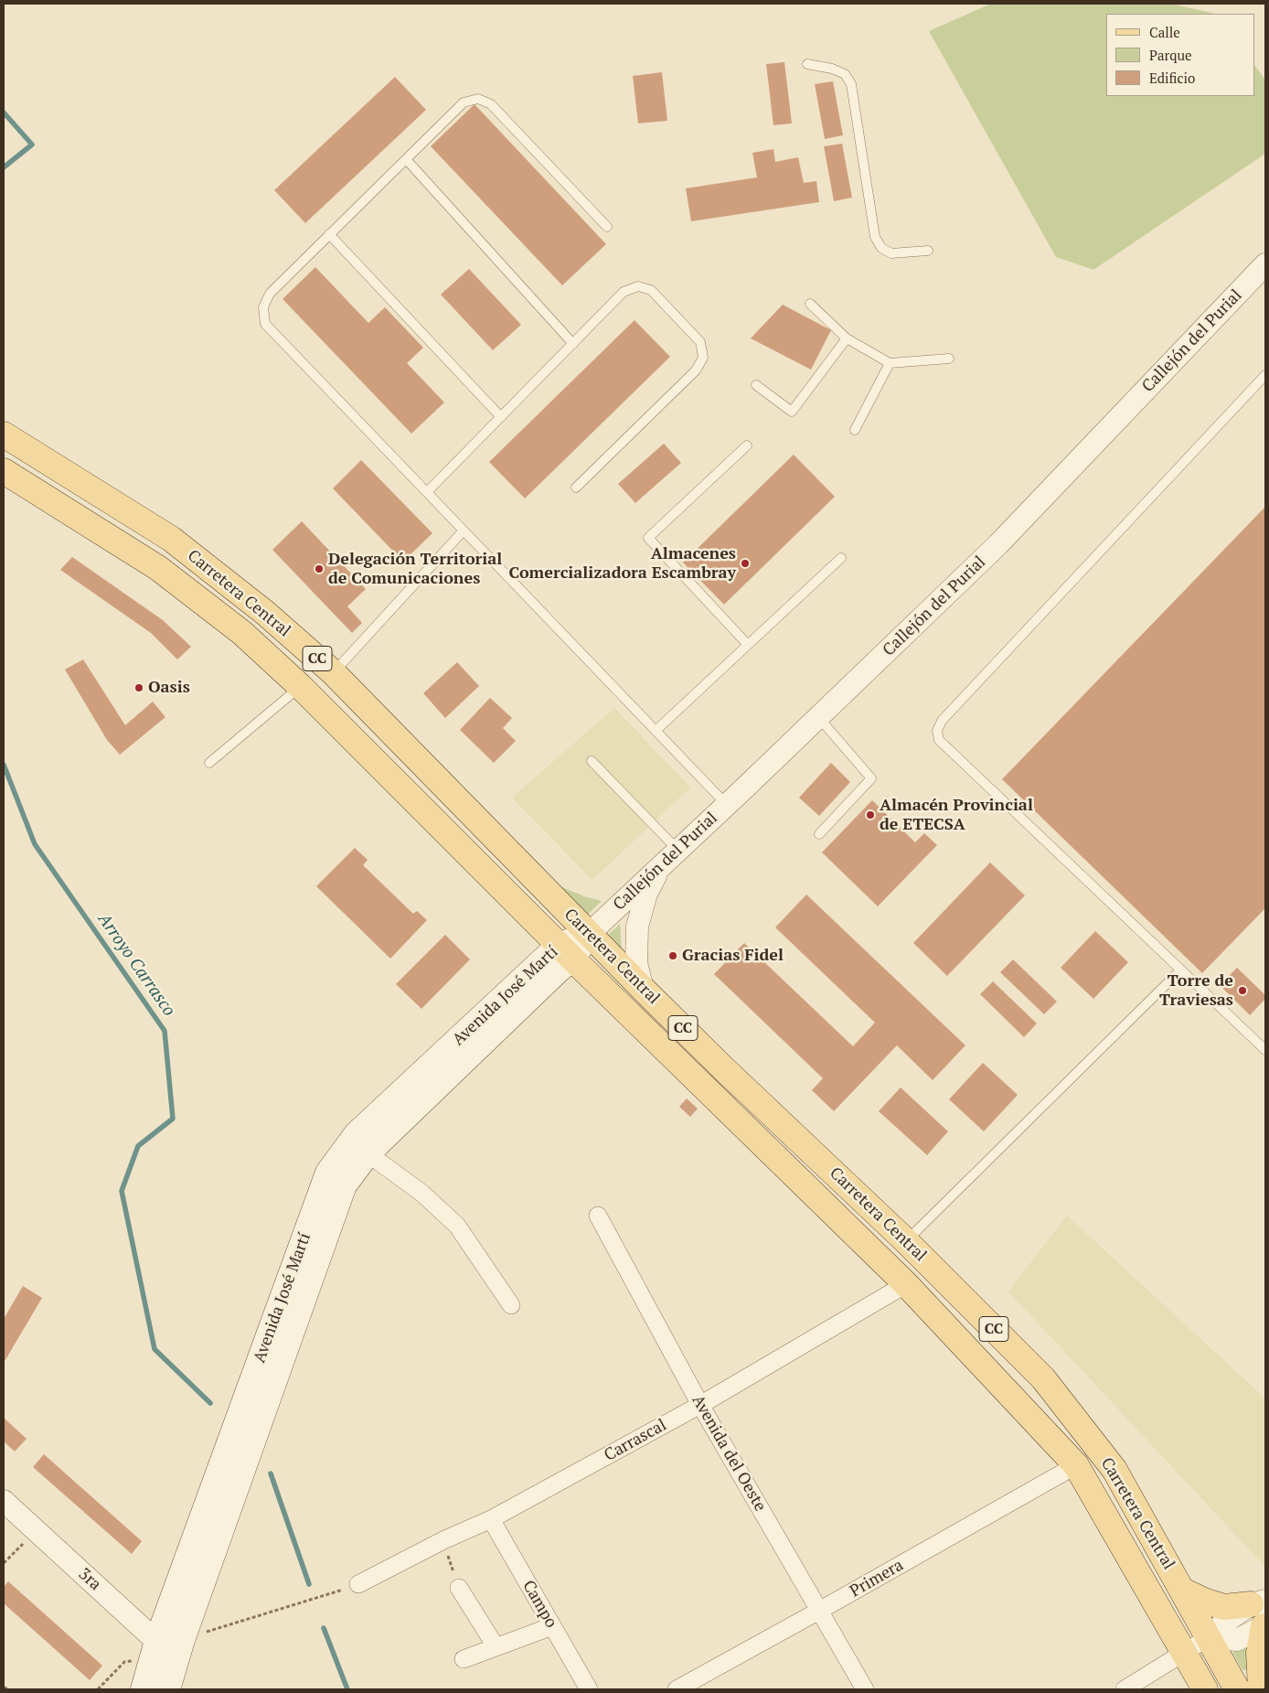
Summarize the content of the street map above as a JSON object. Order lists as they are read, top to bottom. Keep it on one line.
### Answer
{"streets":{"main road":["Carretera Central","CC","Avenida José Martí"],"street":["Callejón del Purial","Carrascal","Avenida del Oeste","Primera","3ra","Campo"]},"crossings":[["Callejón del Purial","Carretera Central"],["Callejón del Purial","Avenida José Martí"],["Carretera Central","Avenida José Martí"],["Carretera Central","Carrascal"],["Carretera Central","Primera"],["Avenida José Martí","3ra"],["Carrascal","Avenida del Oeste"],["Carrascal","Campo"],["Avenida del Oeste","Primera"]],"water":["Arroyo Carrasco"],"places":["Almacenes Comercializadora Escambray","Delegación Territorial de Comunicaciones","Oasis","Almacén Provincial de ETECSA","Gracias Fidel","Torre de Traviesas"],"legend":["Calle","Parque","Edificio"]}
